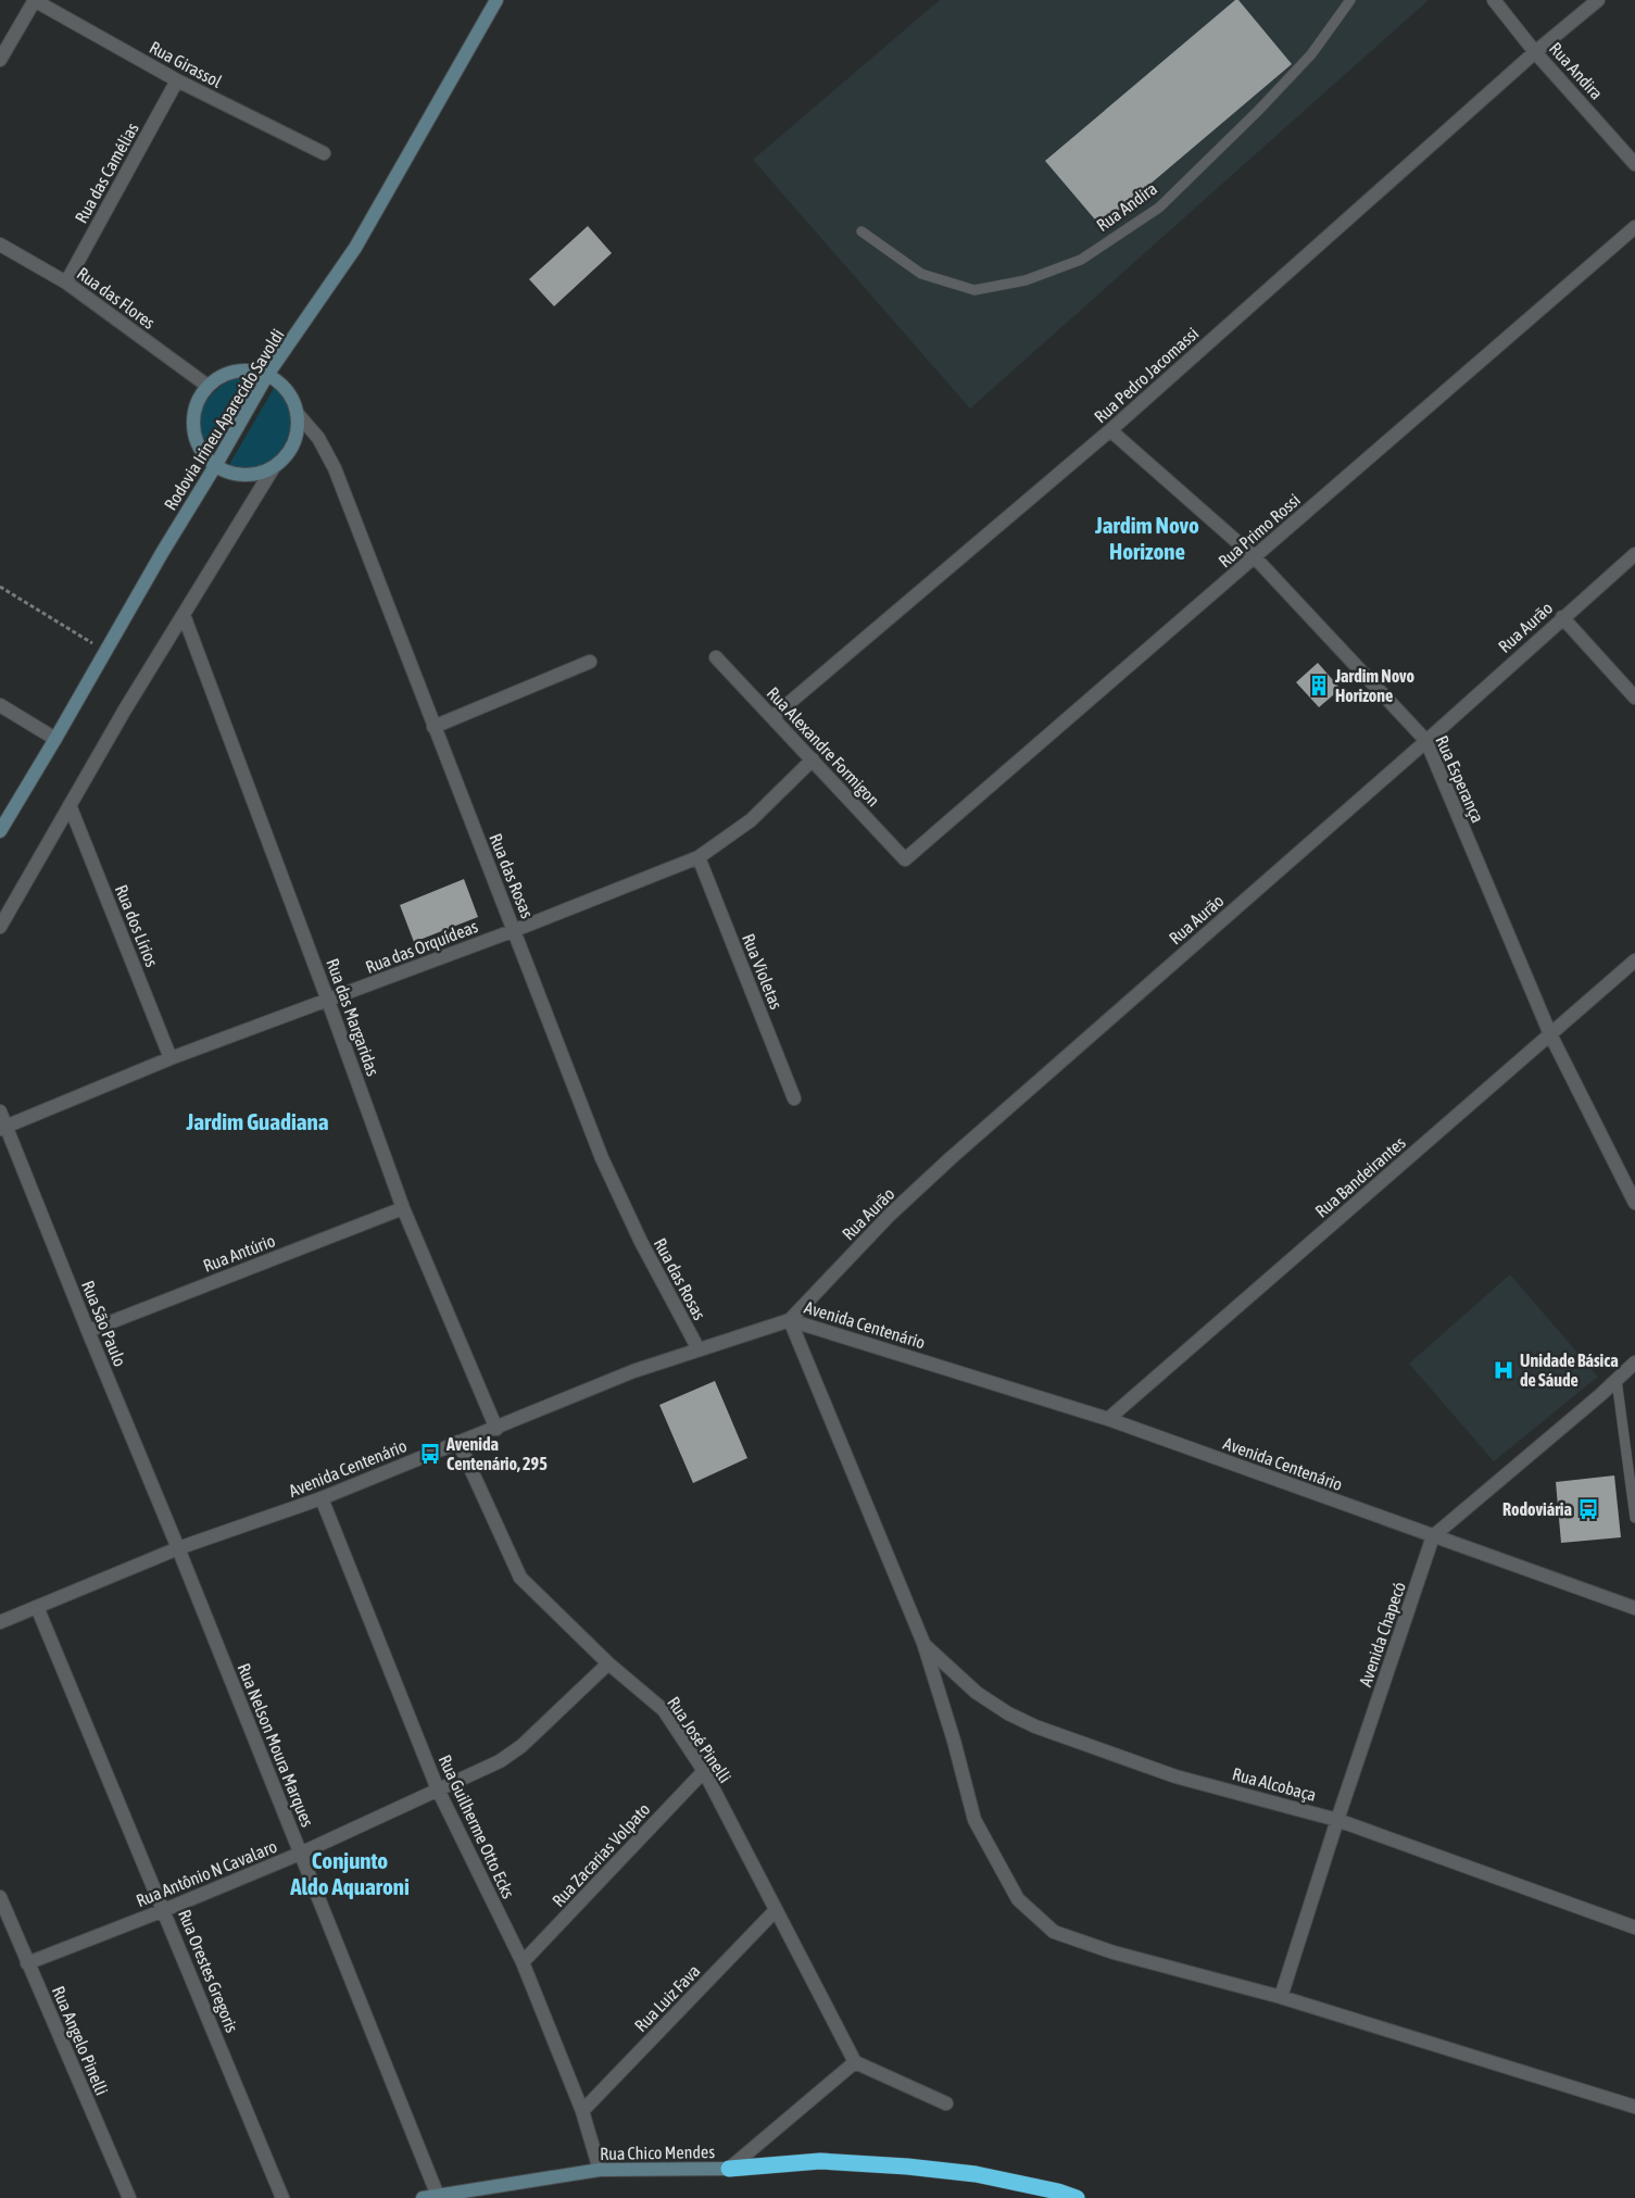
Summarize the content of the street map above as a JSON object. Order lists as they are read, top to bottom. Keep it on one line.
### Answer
{"streets":{"main road":["Rodovia Irineu Aparecido Savoldi","Rua Chico Mendes"],"street":["Rua Girassol","Rua Andira","Rua das Camélias","Rua das Flores","Rua Pedro Jacomassi","Rua Primo Rossi","Rua Aurão","Rua Alexandre Formigon","Rua Esperança","Rua das Rosas","Rua dos Lírios","Rua das Orquídeas","Rua Violetas","Rua das Margaridas","Rua Bandeirantes","Rua Antúrio","Rua São Paulo","Avenida Centenário","Avenida Chapecó","Rua José Pinelli","Rua Nelson Moura Marques","Rua Alcobaça","Rua Guilherme Otto Ecks","Rua Zacarias Volpato","Rua Antônio N Cavalaro","Rua Orestes Gregoris","Rua Luiz Fava","Rua Angelo Pinelli"]},"crossings":[["Rua Girassol","Rua das Camélias"],["Rua Andira","Rua Pedro Jacomassi"],["Rua das Camélias","Rua das Flores"],["Rua Pedro Jacomassi","Rua Alexandre Formigon"],["Rua Pedro Jacomassi","Rua Esperança"],["Rua Primo Rossi","Rua Alexandre Formigon"],["Rua Primo Rossi","Rua Esperança"],["Rua Aurão","Rua Esperança"],["Rua Aurão","Avenida Centenário"],["Rua Alexandre Formigon","Rua das Orquídeas"],["Rua Esperança","Rua Bandeirantes"],["Rua das Rosas","Rua das Orquídeas"],["Rua das Rosas","Avenida Centenário"],["Rua dos Lírios","Rua das Orquídeas"],["Rua das Orquídeas","Rua Violetas"],["Rua das Orquídeas","Rua das Margaridas"],["Rua das Orquídeas","Rua São Paulo"],["Rua das Margaridas","Rua Antúrio"],["Rua das Margaridas","Avenida Centenário"],["Rua Bandeirantes","Avenida Centenário"],["Rua Antúrio","Rua São Paulo"],["Rua São Paulo","Avenida Centenário"],["Rua São Paulo","Rua Nelson Moura Marques"],["Avenida Centenário","Avenida Chapecó"],["Avenida Centenário","Rua José Pinelli"],["Avenida Centenário","Rua Nelson Moura Marques"],["Avenida Centenário","Rua Guilherme Otto Ecks"],["Avenida Centenário","Rua Orestes Gregoris"],["Avenida Chapecó","Rua Alcobaça"],["Rua José Pinelli","Rua Zacarias Volpato"],["Rua José Pinelli","Rua Antônio N Cavalaro"],["Rua José Pinelli","Rua Luiz Fava"],["Rua José Pinelli","Rua Chico Mendes"],["Rua Nelson Moura Marques","Rua Antônio N Cavalaro"],["Rua Nelson Moura Marques","Rua Chico Mendes"],["Rua Guilherme Otto Ecks","Rua Zacarias Volpato"],["Rua Guilherme Otto Ecks","Rua Antônio N Cavalaro"],["Rua Guilherme Otto Ecks","Rua Luiz Fava"],["Rua Guilherme Otto Ecks","Rua Chico Mendes"],["Rua Antônio N Cavalaro","Rua Orestes Gregoris"],["Rua Antônio N Cavalaro","Rua Angelo Pinelli"]],"districts":["Jardim Novo Horizone","Jardim Guadiana","Conjunto Aldo Aquaroni"],"places":{"building":["Jardim Novo Horizone"],"hospital":["Unidade Básica de Sáude"],"bus stop":["Avenida Centenário, 295","Rodoviária"]}}
